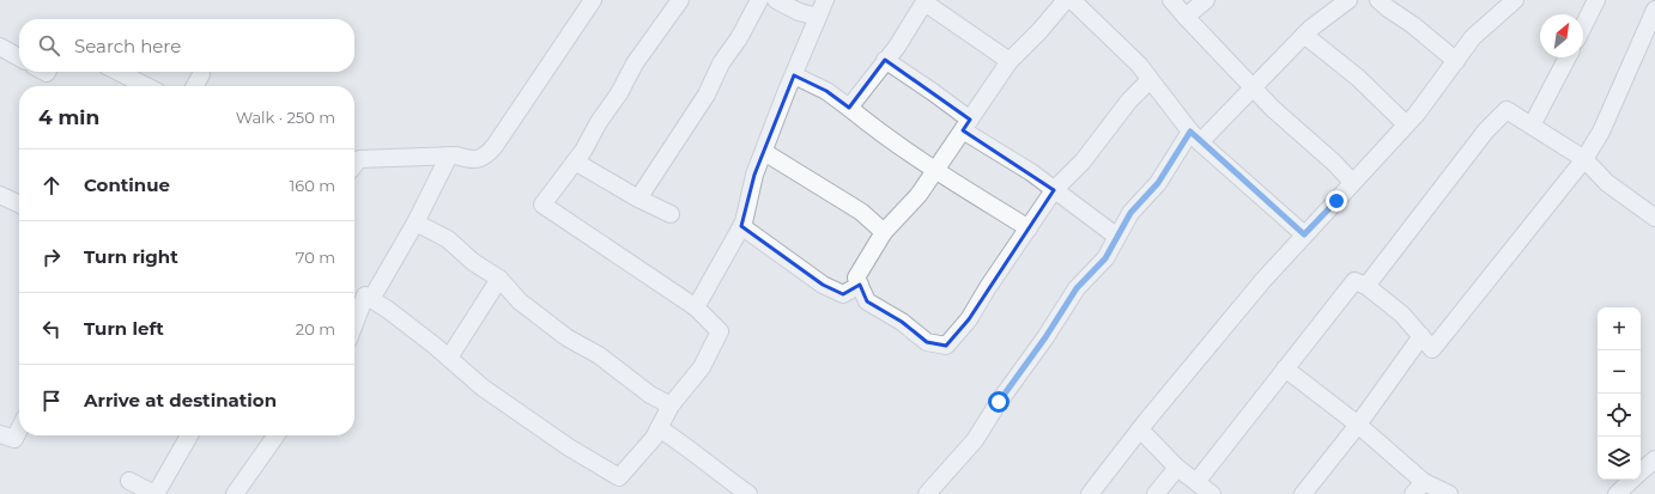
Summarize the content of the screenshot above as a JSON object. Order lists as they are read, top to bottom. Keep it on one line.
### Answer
{"north":"top right","page":{"search":"Search here","heading":["4 min","Walk · 250 m"],"list":[["Continue","160 m"],["Turn right","70 m"],["Turn left","20 m"],"Arrive at destination"],"map_buttons":["+","−"]}}
